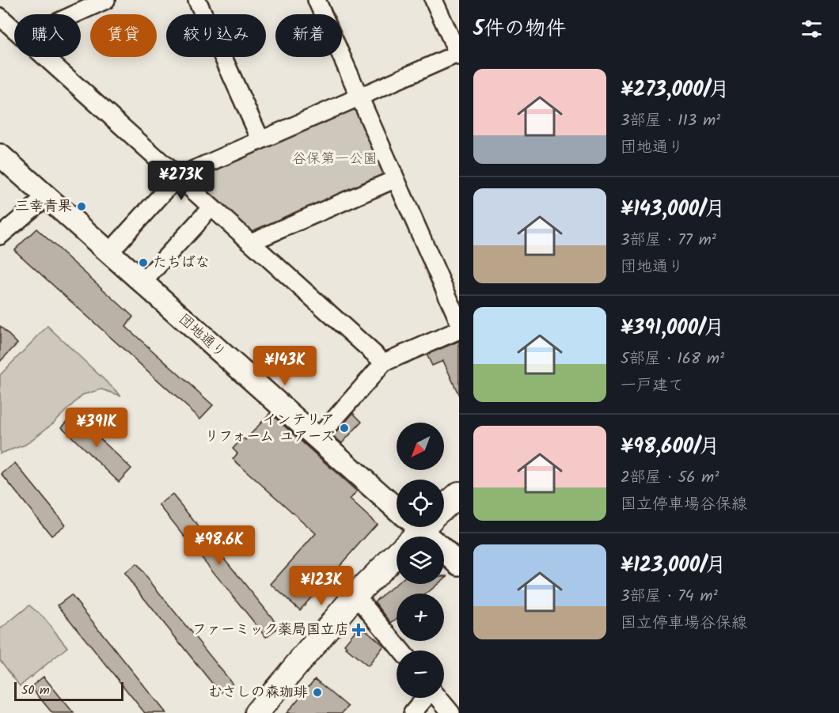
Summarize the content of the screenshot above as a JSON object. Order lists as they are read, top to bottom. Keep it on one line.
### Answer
{"streets":{"street":["団地通り"]},"parks":["谷保第一公園"],"places":{"other":["三幸青果","たちばな","インテリア リフォーム ユアーズ","むさしの森珈琲"],"health":["ファーミック薬局国立店"]},"scale_bar":"50 m","north":"bottom left","page":{"heading":"5件の物件","chip":["購入","賃貸","絞り込み","新着"],"list":[{"name":"¥273,000/月","note":"3部屋 · 113 m² · 団地通り"},{"name":"¥143,000/月","note":"3部屋 · 77 m² · 団地通り"},{"name":"¥391,000/月","note":"5部屋 · 168 m² · 一戸建て"},{"name":"¥98,600/月","note":"2部屋 · 56 m² · 国立停車場谷保線"},{"name":"¥123,000/月","note":"3部屋 · 74 m² · 国立停車場谷保線"}],"price":["¥273K","¥143K","¥391K","¥98.6K","¥123K"],"map_buttons":["+","−"],"scale":"50 m"}}
